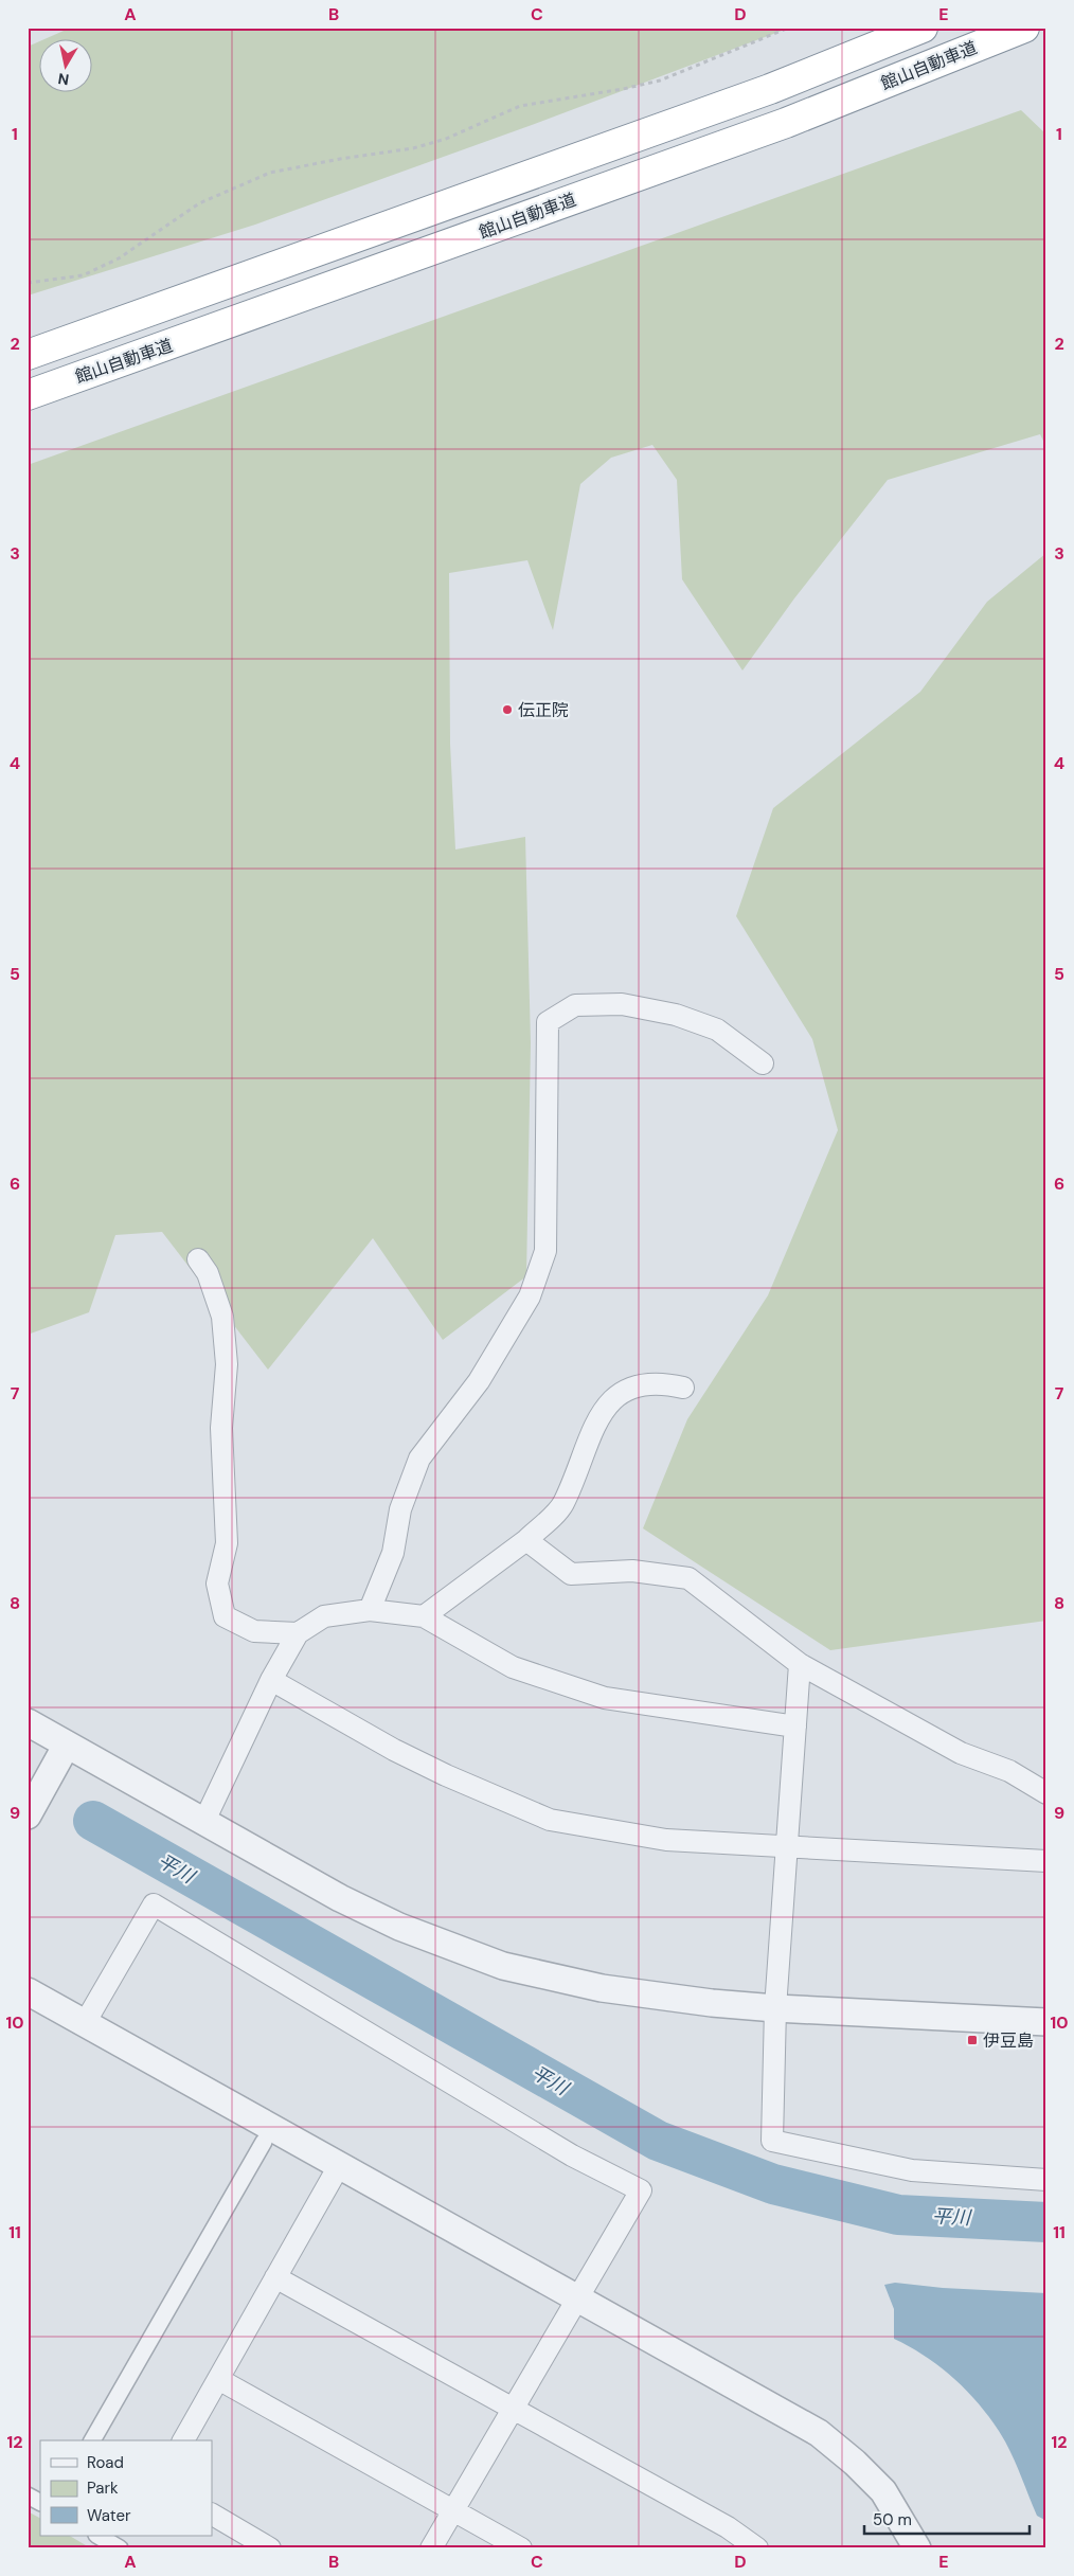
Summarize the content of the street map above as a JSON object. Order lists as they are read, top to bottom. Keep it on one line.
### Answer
{"streets":{"highway":["館山自動車道"]},"water":["平川"],"places":{"other":["伝正院"],"transit":["伊豆島"]},"legend":["Road","Park","Water"],"scale_bar":"50 m","north":"bottom","grid":{"columns":["A","B","C","D","E"],"rows":["1","2","3","4","5","6","7","8","9","10","11","12"]}}
